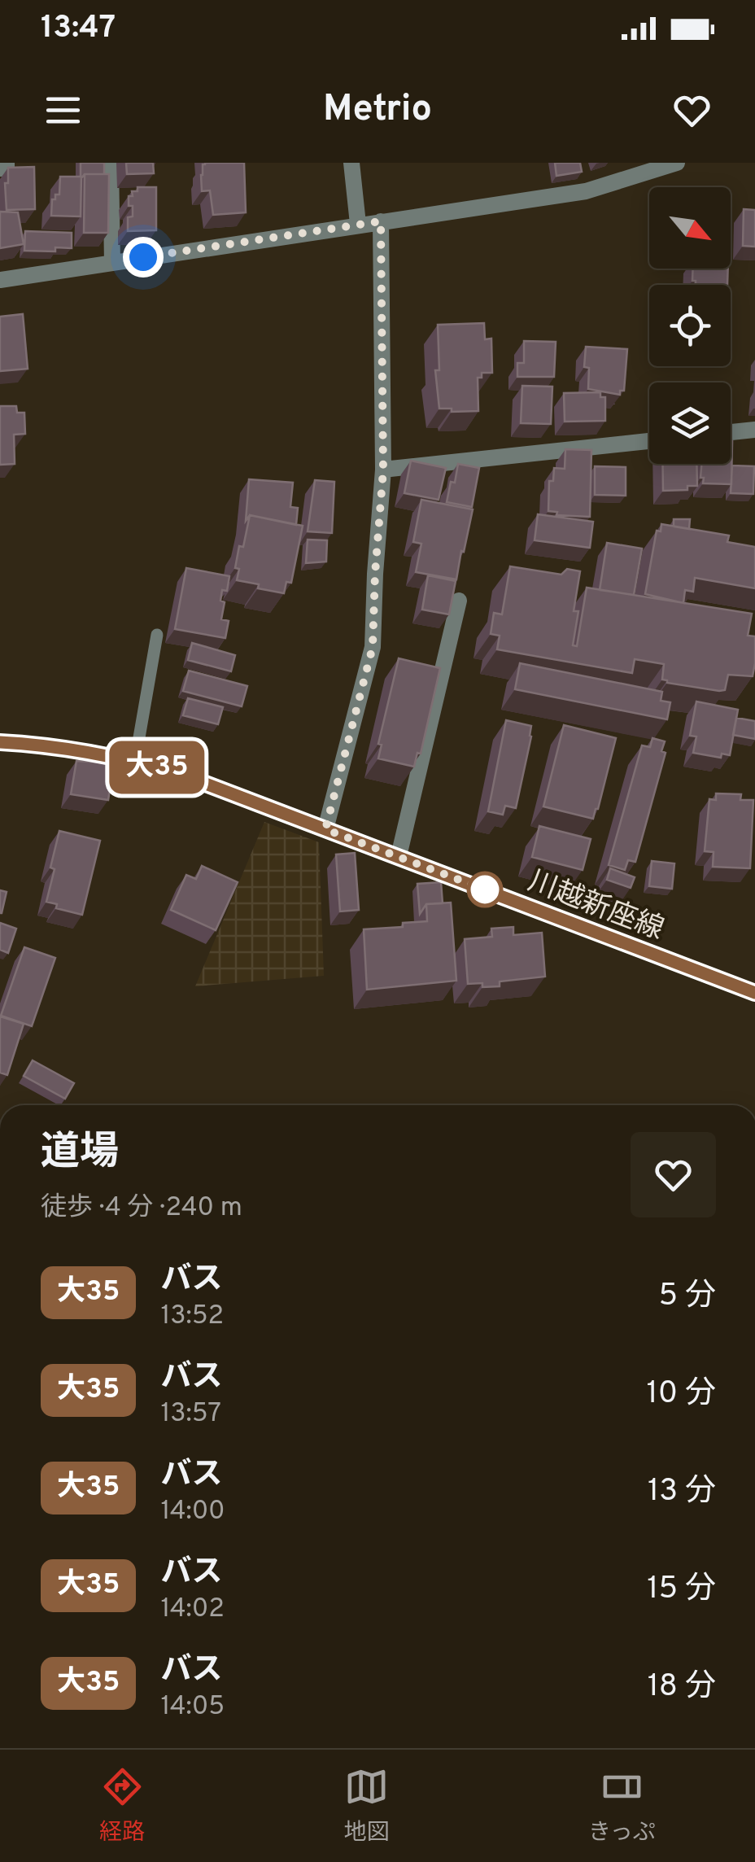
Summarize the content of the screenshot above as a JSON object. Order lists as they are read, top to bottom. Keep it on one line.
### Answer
{"streets":{"main road":["川越新座線"]},"lines":["bus line 大35"],"north":"bottom right","page":{"status":"13:47","header":"Metrio","on_map":"大35","heading":["道場","徒歩 · 4 分 · 240 m"],"list":[{"mark":"大35","name":"バス","note":"13:52","value":"5 分"},{"mark":"大35","name":"バス","note":"13:57","value":"10 分"},{"mark":"大35","name":"バス","note":"14:00","value":"13 分"},{"mark":"大35","name":"バス","note":"14:02","value":"15 分"},{"mark":"大35","name":"バス","note":"14:05","value":"18 分"}],"tabs":["経路","地図","きっぷ"]}}
